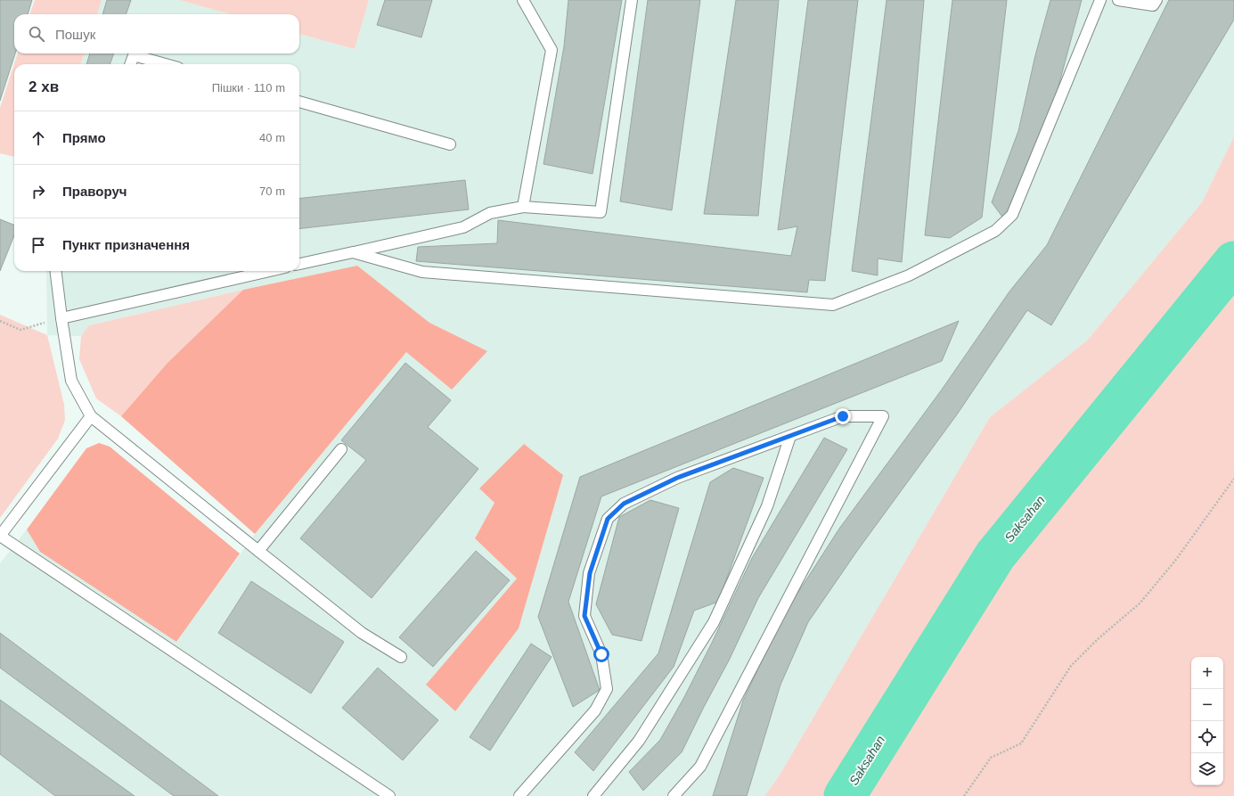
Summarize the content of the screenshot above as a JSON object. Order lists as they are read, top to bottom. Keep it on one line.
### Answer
{"water":["Saksahan"],"page":{"search":"Пошук","heading":["2 хв","Пішки · 110 m"],"list":[["Прямо","40 m"],["Праворуч","70 m"],"Пункт призначення"],"map_buttons":["+","−"]}}
